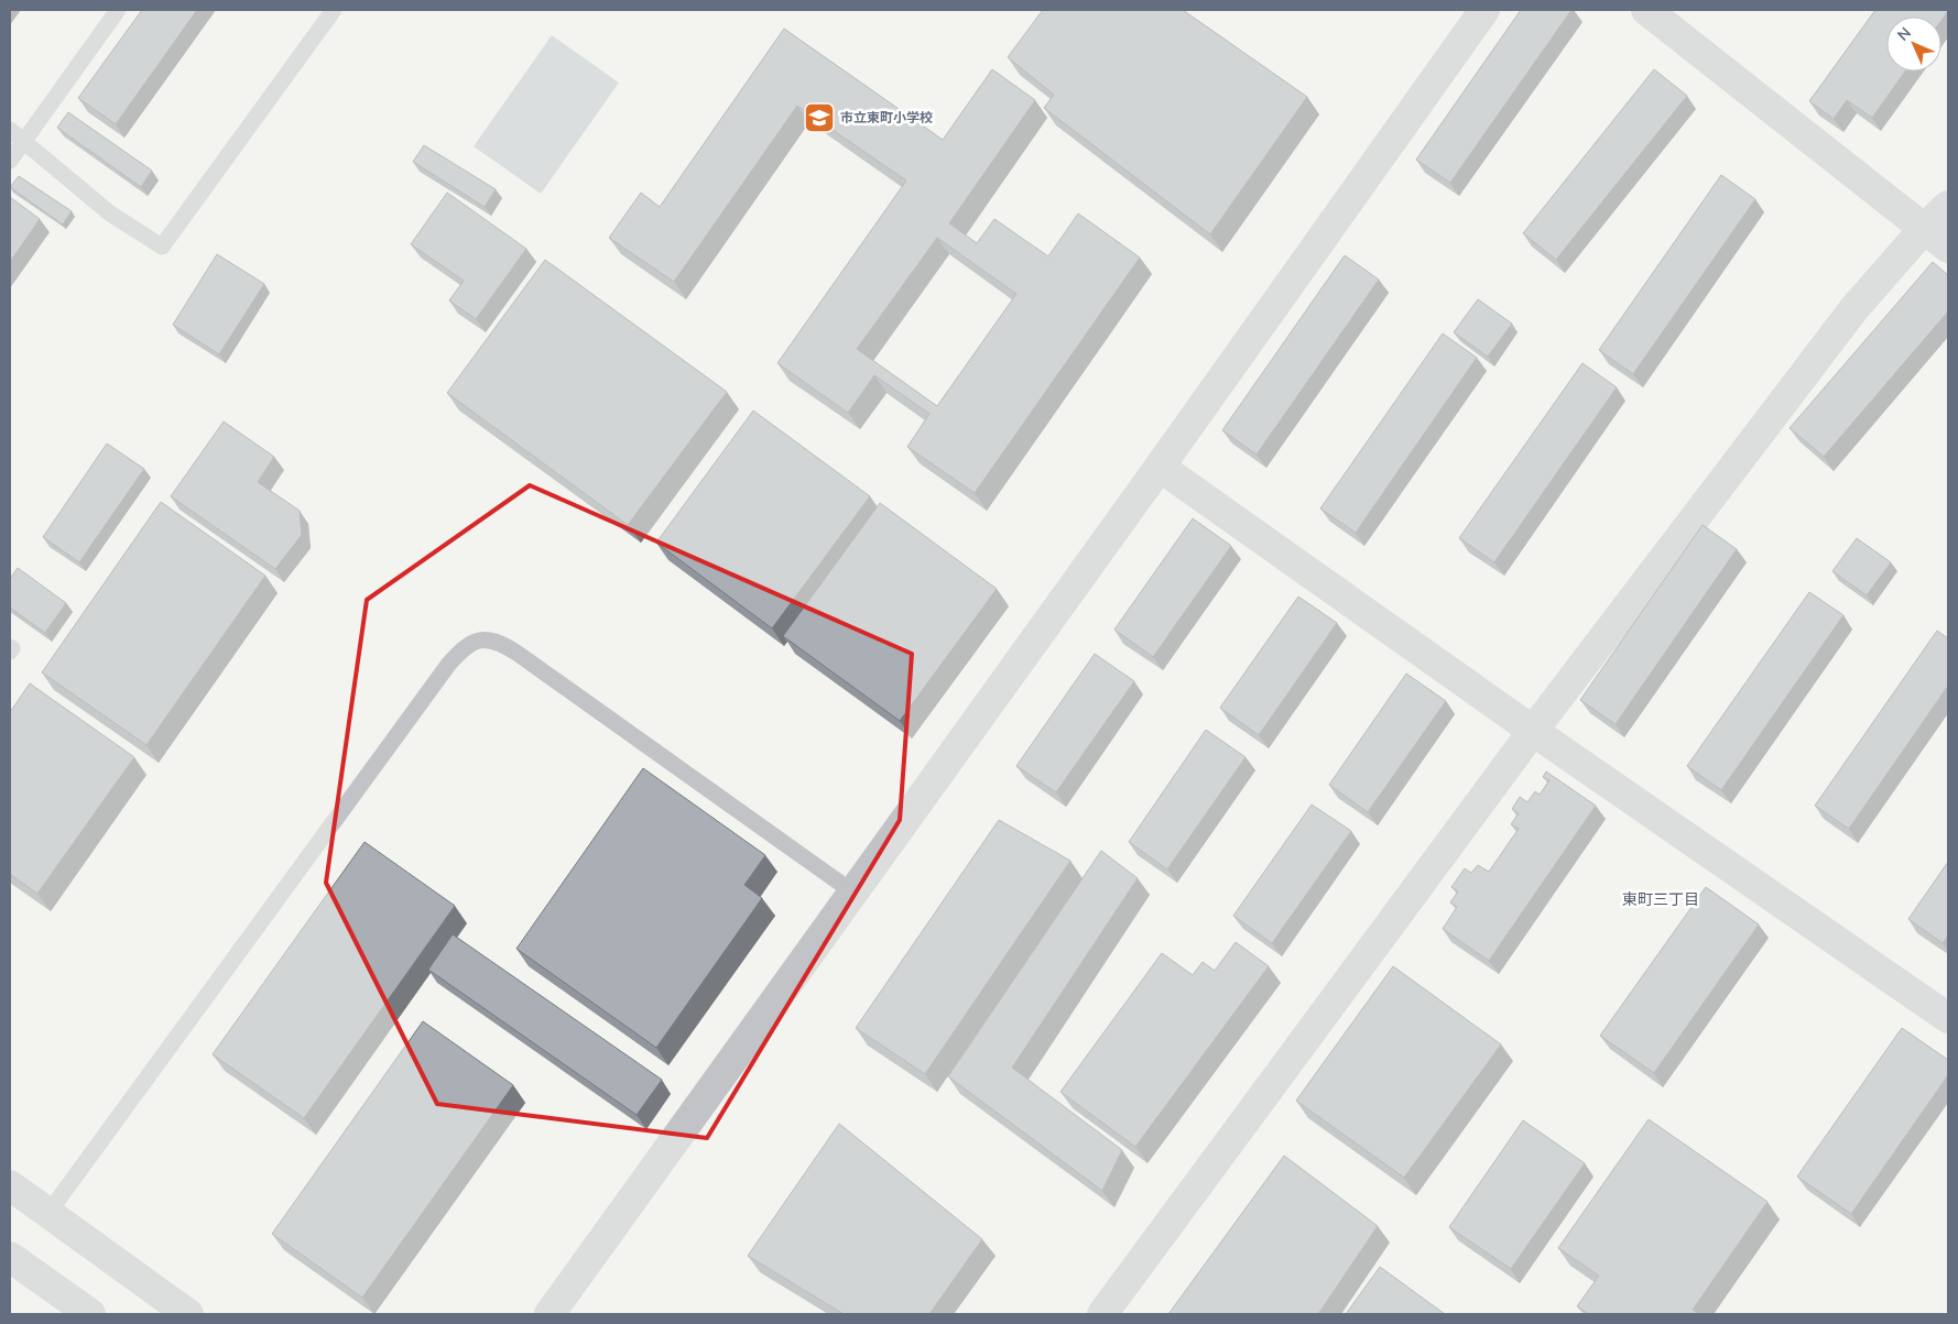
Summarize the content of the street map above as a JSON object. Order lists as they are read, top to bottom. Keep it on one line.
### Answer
{"districts":["東町三丁目"],"places":{"school or university":["市立東町小学校"]},"north":"top left"}
